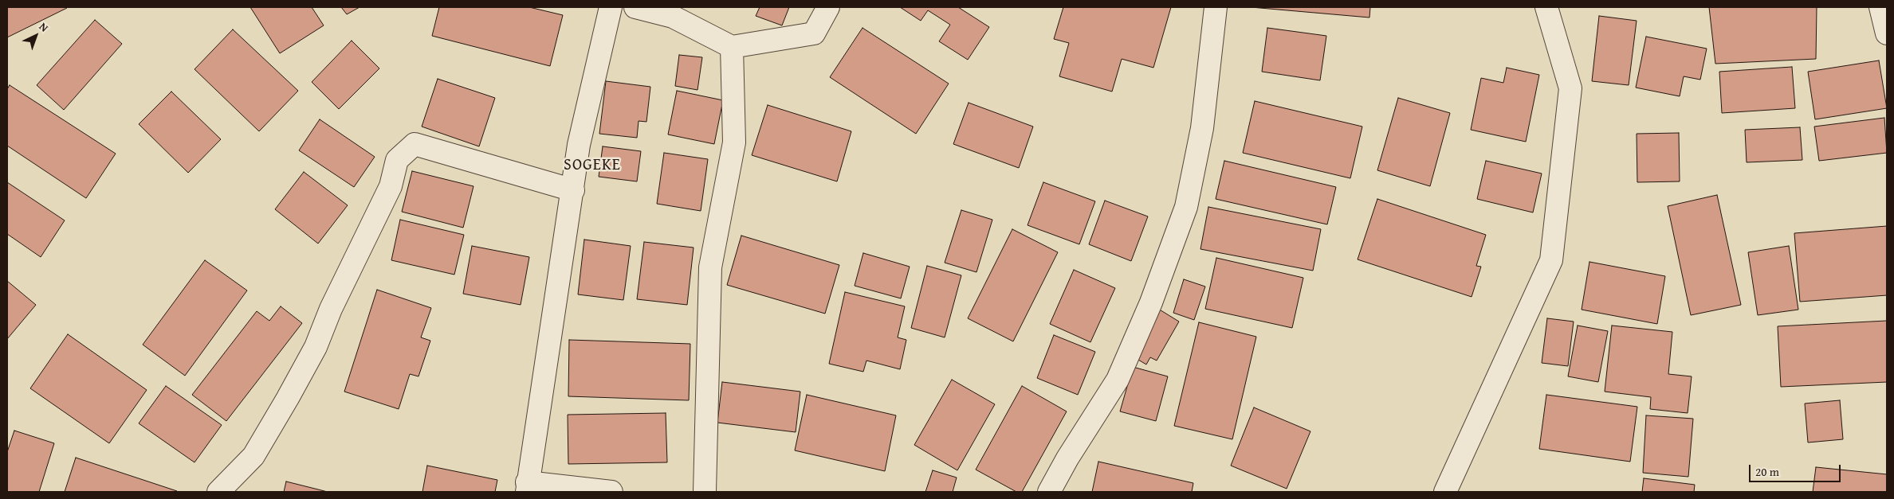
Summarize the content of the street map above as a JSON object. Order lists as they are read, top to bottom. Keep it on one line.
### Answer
{"districts":["SOGEKE"],"scale_bar":"20 m","north":"top right"}
